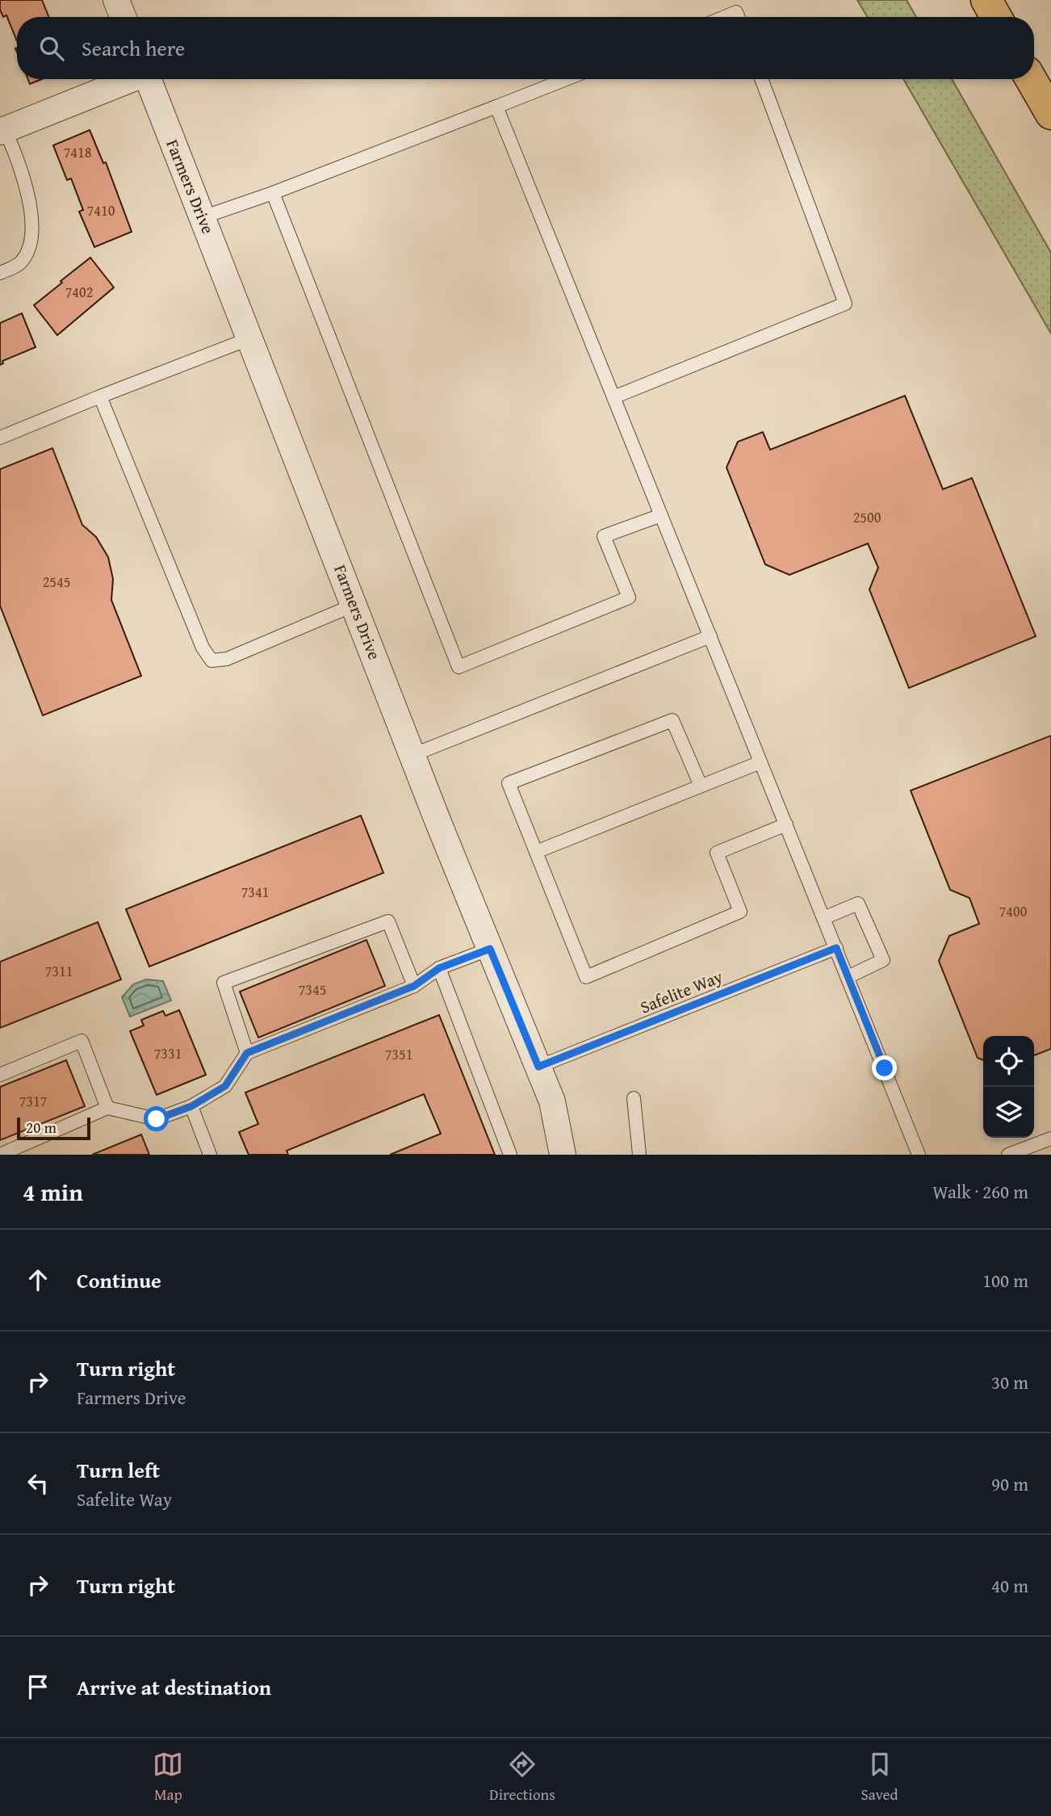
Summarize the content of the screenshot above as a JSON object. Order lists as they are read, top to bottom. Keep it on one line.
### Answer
{"streets":{"street":["Farmers Drive"],"lane":["Safelite Way"]},"crossings":[["Farmers Drive","Safelite Way"]],"house_numbers":["7418","7410","7402","2500","2545","7341","7400","7311","7345","7331","7351","7317"],"scale_bar":"20 m","page":{"search":"Search here","scale":"20 m","heading":["4 min","Walk · 260 m"],"list":[["Continue","100 m"],["Turn right","Farmers Drive","30 m"],["Turn left","Safelite Way","90 m"],["Turn right","40 m"],"Arrive at destination"],"nav":["Map","Directions","Saved"]}}
